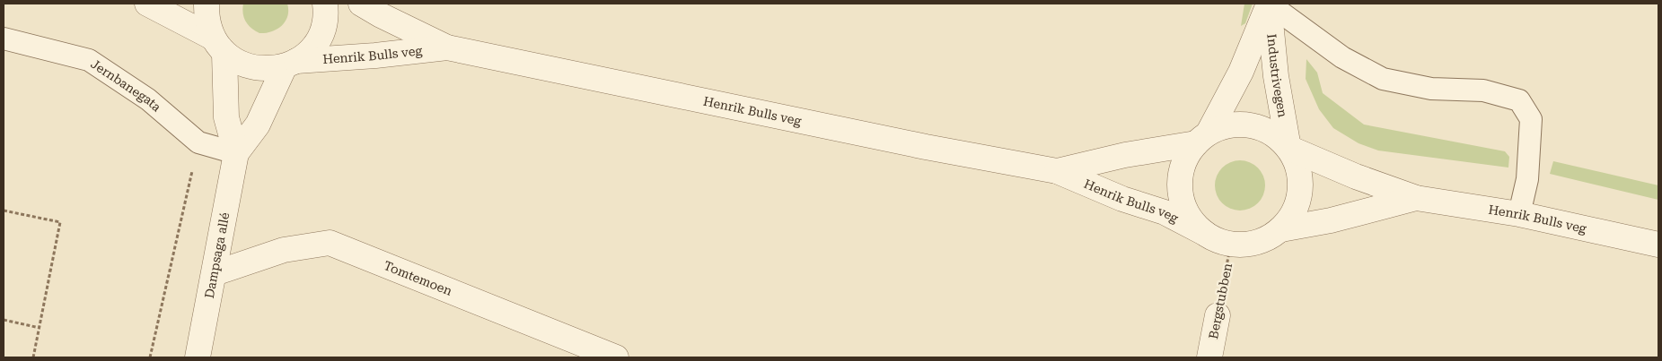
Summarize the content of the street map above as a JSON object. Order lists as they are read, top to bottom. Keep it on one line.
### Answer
{"streets":{"street":["Henrik Bulls veg","Industrivegen","Dampsaga allé","Tomtemoen","Bergstubben"],"lane":["Jernbanegata"]},"crossings":[["Henrik Bulls veg","Industrivegen"],["Henrik Bulls veg","Dampsaga allé"],["Henrik Bulls veg","Bergstubben"],["Industrivegen","Bergstubben"],["Jernbanegata","Dampsaga allé"],["Dampsaga allé","Tomtemoen"]]}
